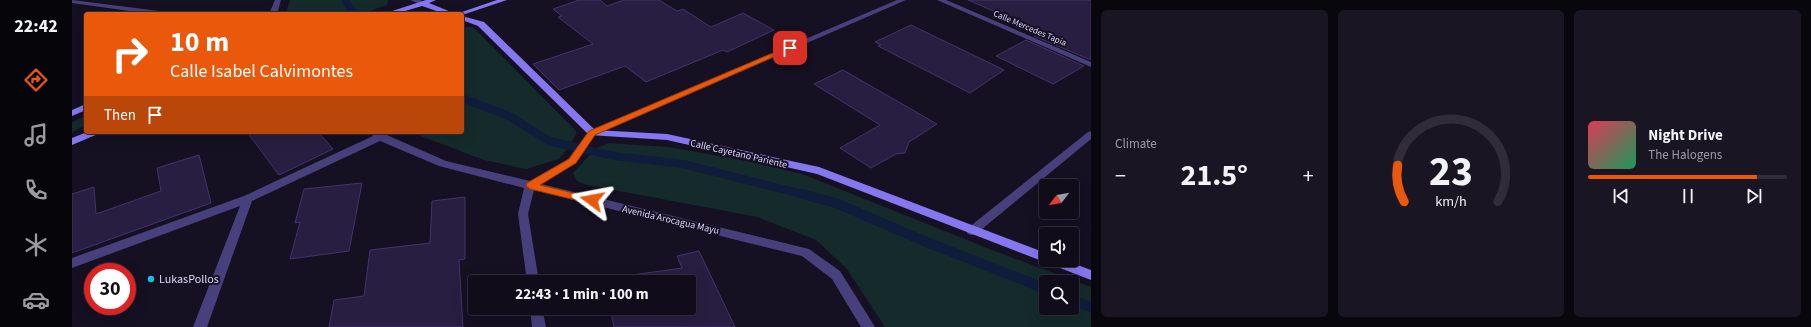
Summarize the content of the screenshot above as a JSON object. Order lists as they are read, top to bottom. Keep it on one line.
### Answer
{"streets":{"street":["Calle Mercedes Tapia","Calle Cayetano Pariente","Avenida Arocagua Mayu"]},"places":["LukasPollos"],"north":"bottom left","page":{"tabs":"22:42","tile":"Climate","turn":["10 m","Calle Isabel Calvimontes"],"then":"Then","song":["Night Drive","The Halogens"],"heat":["−","21.5°","+"],"limit":"30","trip":"22:43 · 1 min · 100 m","gauge":["23","km/h"]}}
